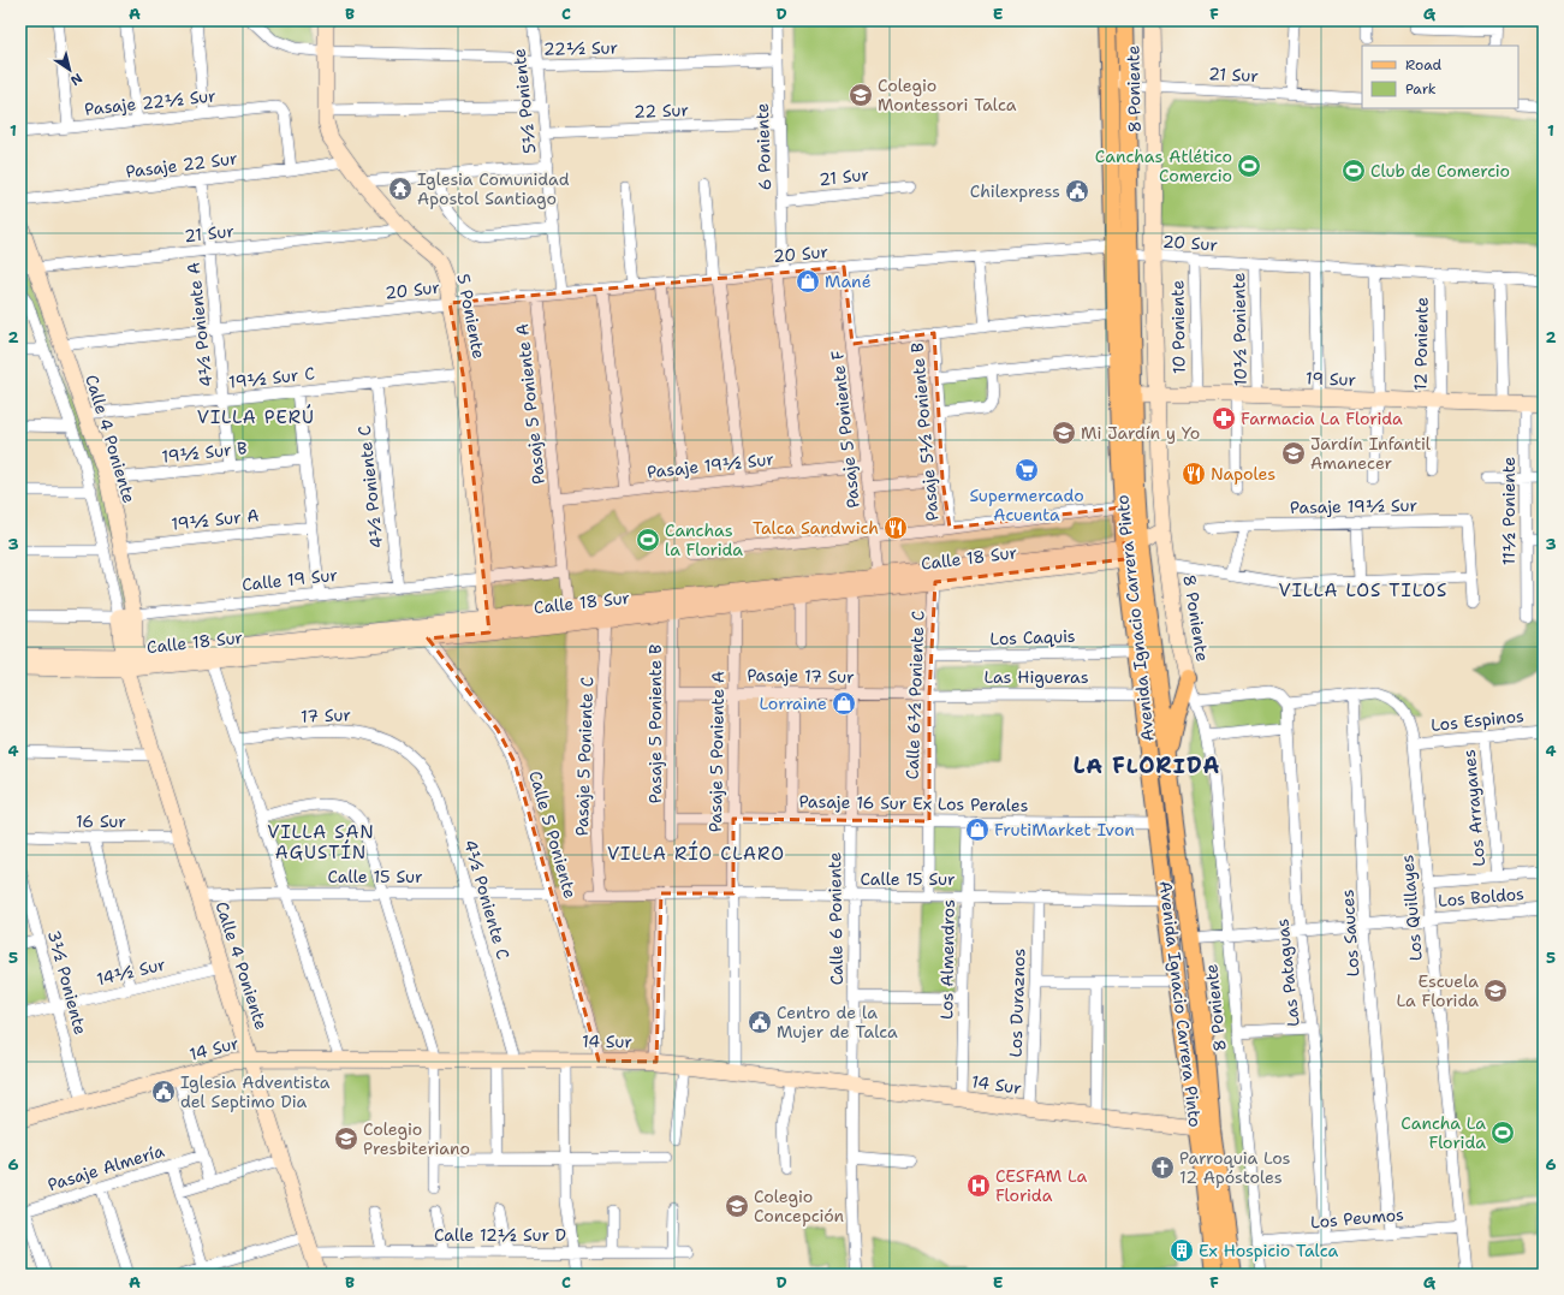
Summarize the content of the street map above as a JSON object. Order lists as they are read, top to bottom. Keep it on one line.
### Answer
{"streets":{"main road":["Avenida Ignacio Carrera Pinto"],"street":["22½ Sur","21 Sur","8 Poniente","5½ Poniente","Pasaje 22½ Sur","22 Sur","6 Poniente","Pasaje 22 Sur","20 Sur","5 Poniente","4½ Poniente A","10 Poniente","10½ Poniente","12 Poniente","19½ Sur C","19 Sur","Pasaje 5 Poniente A","Pasaje 5 Poniente F","Pasaje 5½ Poniente B","Calle 4 Poniente","19½ Sur B","Pasaje 19½ Sur","4½ Poniente C","11½ Poniente","19½ Sur A","Calle 18 Sur","Calle 19 Sur","Los Caquis","Pasaje 17 Sur","Las Higueras","Calle 6½ Poniente C","17 Sur","Los Espinos","Pasaje 5 Poniente B","Pasaje 5 Poniente C","Pasaje 16 Sur Ex Los Perales","Los Arrayanes","16 Sur","Calle 5 Poniente","Calle 15 Sur","Los Boldos","Los Quillayes","Calle 6 Poniente","Los Sauces","Los Almendros","14½ Sur","Las Pataguas","3½ Poniente","Los Duraznos","14 Sur","Pasaje Almería","Los Peumos","Calle 12½ Sur D"]},"crossings":[["22½ Sur","5½ Poniente"],["22½ Sur","6 Poniente"],["22½ Sur","5 Poniente"],["21 Sur","8 Poniente"],["21 Sur","6 Poniente"],["21 Sur","5 Poniente"],["21 Sur","4½ Poniente A"],["21 Sur","Calle 4 Poniente"],["21 Sur","Avenida Ignacio Carrera Pinto"],["8 Poniente","20 Sur"],["8 Poniente","19 Sur"],["8 Poniente","Los Boldos"],["8 Poniente","Los Peumos"],["5½ Poniente","22 Sur"],["5½ Poniente","20 Sur"],["Pasaje 22½ Sur","Pasaje 22 Sur"],["22 Sur","6 Poniente"],["6 Poniente","20 Sur"],["6 Poniente","Pasaje 19½ Sur"],["Pasaje 22 Sur","5 Poniente"],["Pasaje 22 Sur","4½ Poniente A"],["20 Sur","5 Poniente"],["20 Sur","4½ Poniente A"],["20 Sur","10 Poniente"],["20 Sur","10½ Poniente"],["20 Sur","12 Poniente"],["20 Sur","Pasaje 5 Poniente A"],["20 Sur","Pasaje 5 Poniente F"],["20 Sur","Calle 4 Poniente"],["20 Sur","Avenida Ignacio Carrera Pinto"],["5 Poniente","19½ Sur C"],["5 Poniente","Calle 18 Sur"],["5 Poniente","Calle 19 Sur"],["4½ Poniente A","19½ Sur C"],["4½ Poniente A","19½ Sur B"],["10 Poniente","19 Sur"],["10½ Poniente","19 Sur"],["12 Poniente","19 Sur"],["19½ Sur C","Calle 4 Poniente"],["19½ Sur C","4½ Poniente C"],["19 Sur","11½ Poniente"],["19 Sur","Avenida Ignacio Carrera Pinto"],["Pasaje 5 Poniente A","Pasaje 19½ Sur"],["Pasaje 5 Poniente A","Calle 18 Sur"],["Pasaje 5 Poniente A","Calle 19 Sur"],["Pasaje 5 Poniente A","Pasaje 17 Sur"],["Pasaje 5 Poniente A","Pasaje 16 Sur Ex Los Perales"],["Pasaje 5 Poniente A","Calle 15 Sur"],["Pasaje 5 Poniente A","14 Sur"],["Pasaje 5 Poniente F","Pasaje 19½ Sur"],["Pasaje 5 Poniente F","Calle 18 Sur"],["Calle 4 Poniente","19½ Sur B"],["Calle 4 Poniente","19½ Sur A"],["Calle 4 Poniente","Calle 18 Sur"],["Calle 4 Poniente","Calle 19 Sur"],["Calle 4 Poniente","16 Sur"],["Calle 4 Poniente","Calle 15 Sur"],["Calle 4 Poniente","14½ Sur"],["Calle 4 Poniente","14 Sur"],["Calle 4 Poniente","Calle 12½ Sur D"],["4½ Poniente C","Calle 19 Sur"],["4½ Poniente C","17 Sur"],["4½ Poniente C","Calle 15 Sur"],["4½ Poniente C","14 Sur"],["Calle 18 Sur","Avenida Ignacio Carrera Pinto"],["Calle 18 Sur","Calle 6½ Poniente C"],["Calle 18 Sur","Pasaje 5 Poniente B"],["Calle 18 Sur","Pasaje 5 Poniente C"],["Calle 18 Sur","Calle 5 Poniente"],["Calle 18 Sur","Calle 6 Poniente"],["Avenida Ignacio Carrera Pinto","Los Caquis"],["Avenida Ignacio Carrera Pinto","Las Higueras"],["Avenida Ignacio Carrera Pinto","Pasaje 16 Sur Ex Los Perales"],["Avenida Ignacio Carrera Pinto","Calle 15 Sur"],["Avenida Ignacio Carrera Pinto","Los Boldos"],["Avenida Ignacio Carrera Pinto","14 Sur"],["Los Caquis","Calle 6½ Poniente C"],["Pasaje 17 Sur","Las Higueras"],["Pasaje 17 Sur","Calle 6½ Poniente C"],["Pasaje 17 Sur","Pasaje 5 Poniente B"],["Pasaje 17 Sur","Calle 6 Poniente"],["Las Higueras","Calle 6½ Poniente C"],["Calle 6½ Poniente C","Pasaje 16 Sur Ex Los Perales"],["Calle 6½ Poniente C","Calle 15 Sur"],["Los Espinos","Los Arrayanes"],["Los Espinos","Los Quillayes"],["Pasaje 5 Poniente B","Pasaje 16 Sur Ex Los Perales"],["Pasaje 5 Poniente C","Calle 15 Sur"],["Pasaje 16 Sur Ex Los Perales","Calle 6 Poniente"],["Pasaje 16 Sur Ex Los Perales","Los Almendros"],["Los Arrayanes","Los Boldos"],["Calle 5 Poniente","Calle 15 Sur"],["Calle 5 Poniente","14 Sur"],["Calle 15 Sur","Calle 6 Poniente"],["Calle 15 Sur","Los Almendros"],["Calle 15 Sur","Los Duraznos"],["Los Boldos","Los Quillayes"],["Los Boldos","Los Sauces"],["Los Boldos","Las Pataguas"],["Los Quillayes","Los Sauces"],["Los Quillayes","Los Peumos"],["Calle 6 Poniente","14 Sur"],["Los Sauces","Los Peumos"],["Los Almendros","14 Sur"],["14½ Sur","3½ Poniente"],["Las Pataguas","Los Peumos"],["3½ Poniente","14 Sur"],["Los Duraznos","14 Sur"]],"districts":["VILLA PERÚ","VILLA LOS TILOS","LA FLORIDA","VILLA SAN AGUSTÍN","VILLA RÍO CLARO"],"places":{"school or university":["Colegio Montessori Talca","Mi Jardín y Yo","Jardín Infantil Amanecer","Escuela La Florida","Colegio Presbiteriano","Colegio Concepción"],"sports":["Canchas Atlético Comercio","Club de Comercio","Canchas la Florida","Cancha La Florida"],"temple":["Iglesia Comunidad Apostol Santiago"],"public building":["Chilexpress","Centro de la Mujer de Talca","Iglesia Adventista del Septimo Dia"],"shop":["Mané","Lorraine","FrutiMarket Ivon"],"pharmacy":["Farmacia La Florida"],"supermarket":["Supermercado Acuenta"],"restaurant":["Napoles","Talca Sandwich"],"church":["Parroquia Los 12 Apóstoles"],"hospital":["CESFAM La Florida"],"building":["Ex Hospicio Talca"]},"legend":["Road","Park"],"north":"bottom right","grid":{"columns":["A","B","C","D","E","F","G"],"rows":["1","2","3","4","5","6"]}}
